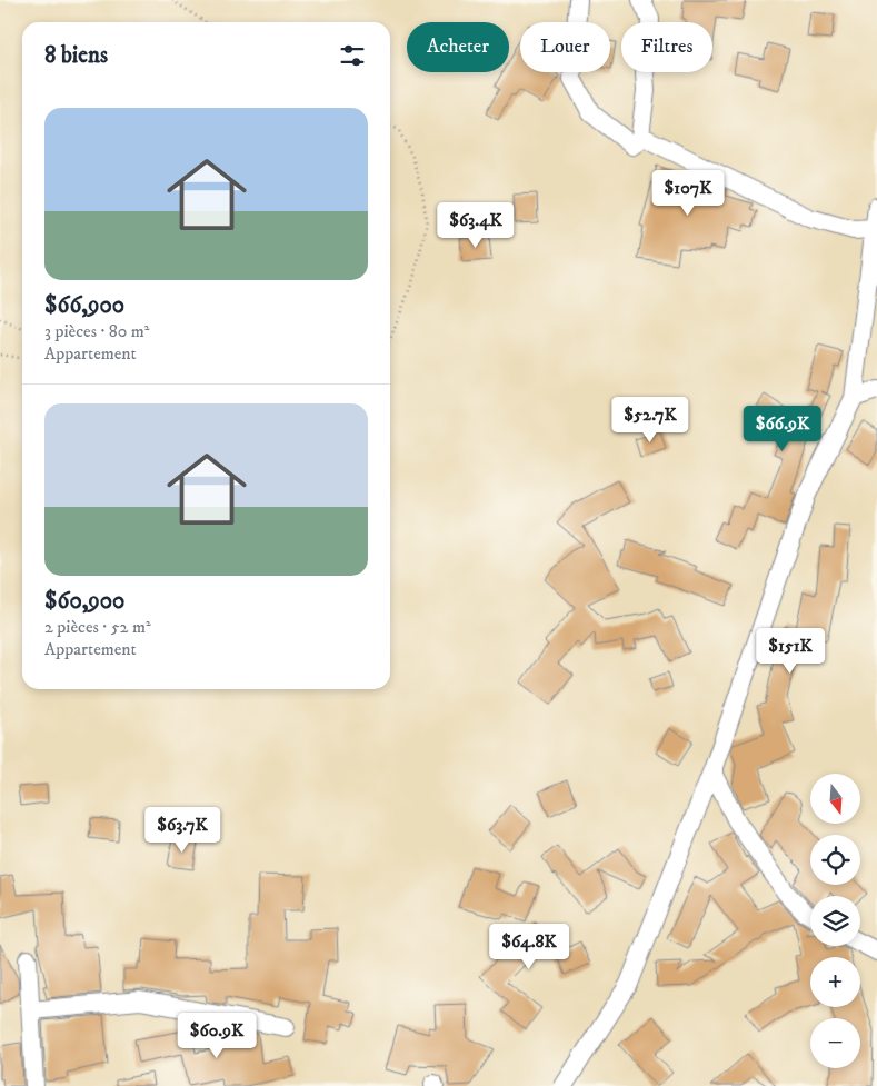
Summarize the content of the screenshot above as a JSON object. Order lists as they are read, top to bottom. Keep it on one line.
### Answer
{"north":"bottom","page":{"chip":["Acheter","Louer","Filtres"],"heading":"8 biens","list":[{"name":"$66,900","note":"3 pièces · 80 m² · Appartement"},{"name":"$60,900","note":"2 pièces · 52 m² · Appartement"}],"price":["$107K","$63.4K","$52.7K","$66.9K","$151K","$63.7K","$64.8K","$60.9K"],"map_buttons":["+","−"]}}
